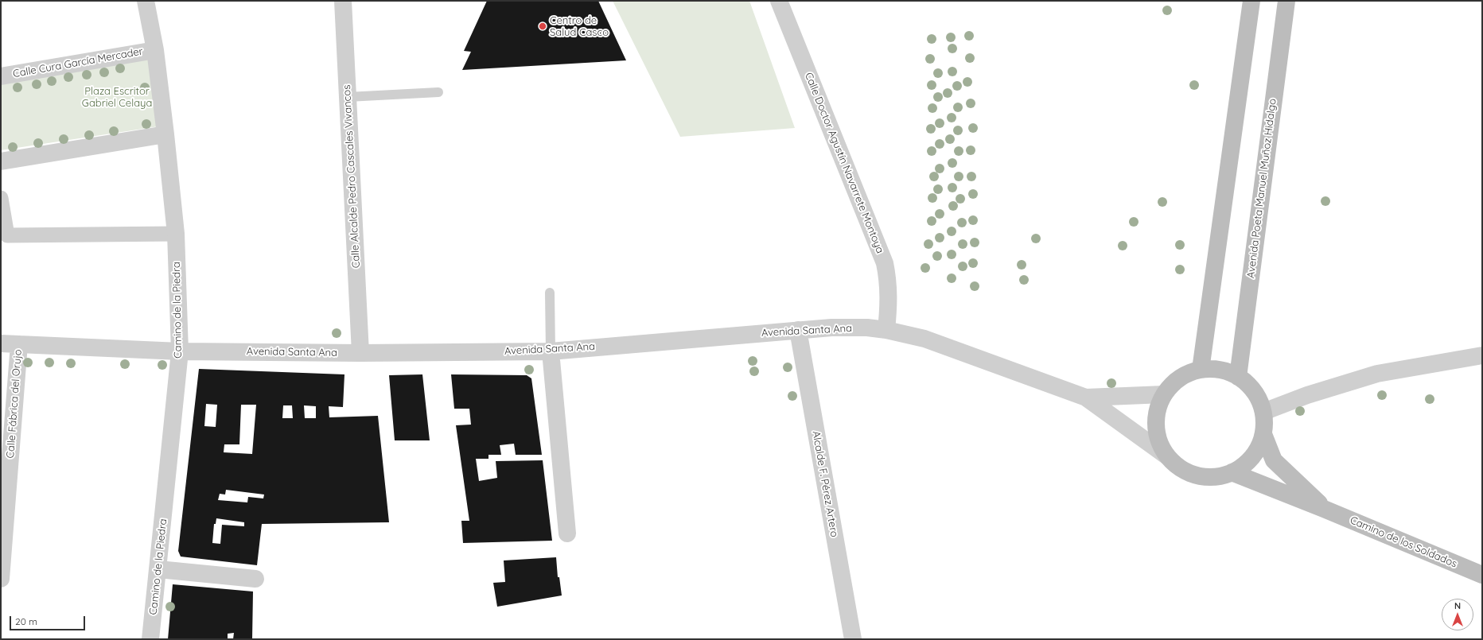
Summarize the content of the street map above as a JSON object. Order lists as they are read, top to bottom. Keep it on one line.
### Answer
{"streets":{"main road":["Avenida Poeta Manuel Muñoz Hidalgo","Camino de los Soldados"],"street":["Calle Cura García Mercader","Calle Doctor Agustín Navarrete Montoya","Calle Alcalde Pedro Cascales Vivancos","Camino de la Piedra","Avenida Santa Ana","Calle Fábrica del Orujo","Alcalde F. Pérez Artero"]},"crossings":[["Calle Cura García Mercader","Camino de la Piedra"],["Calle Doctor Agustín Navarrete Montoya","Avenida Santa Ana"],["Calle Alcalde Pedro Cascales Vivancos","Avenida Santa Ana"],["Avenida Poeta Manuel Muñoz Hidalgo","Camino de los Soldados"],["Camino de la Piedra","Avenida Santa Ana"],["Avenida Santa Ana","Calle Fábrica del Orujo"],["Avenida Santa Ana","Alcalde F. Pérez Artero"]],"parks":["Plaza Escritor Gabriel Celaya"],"places":["Centro de Salud Casco"],"scale_bar":"20 m","north":"top"}
